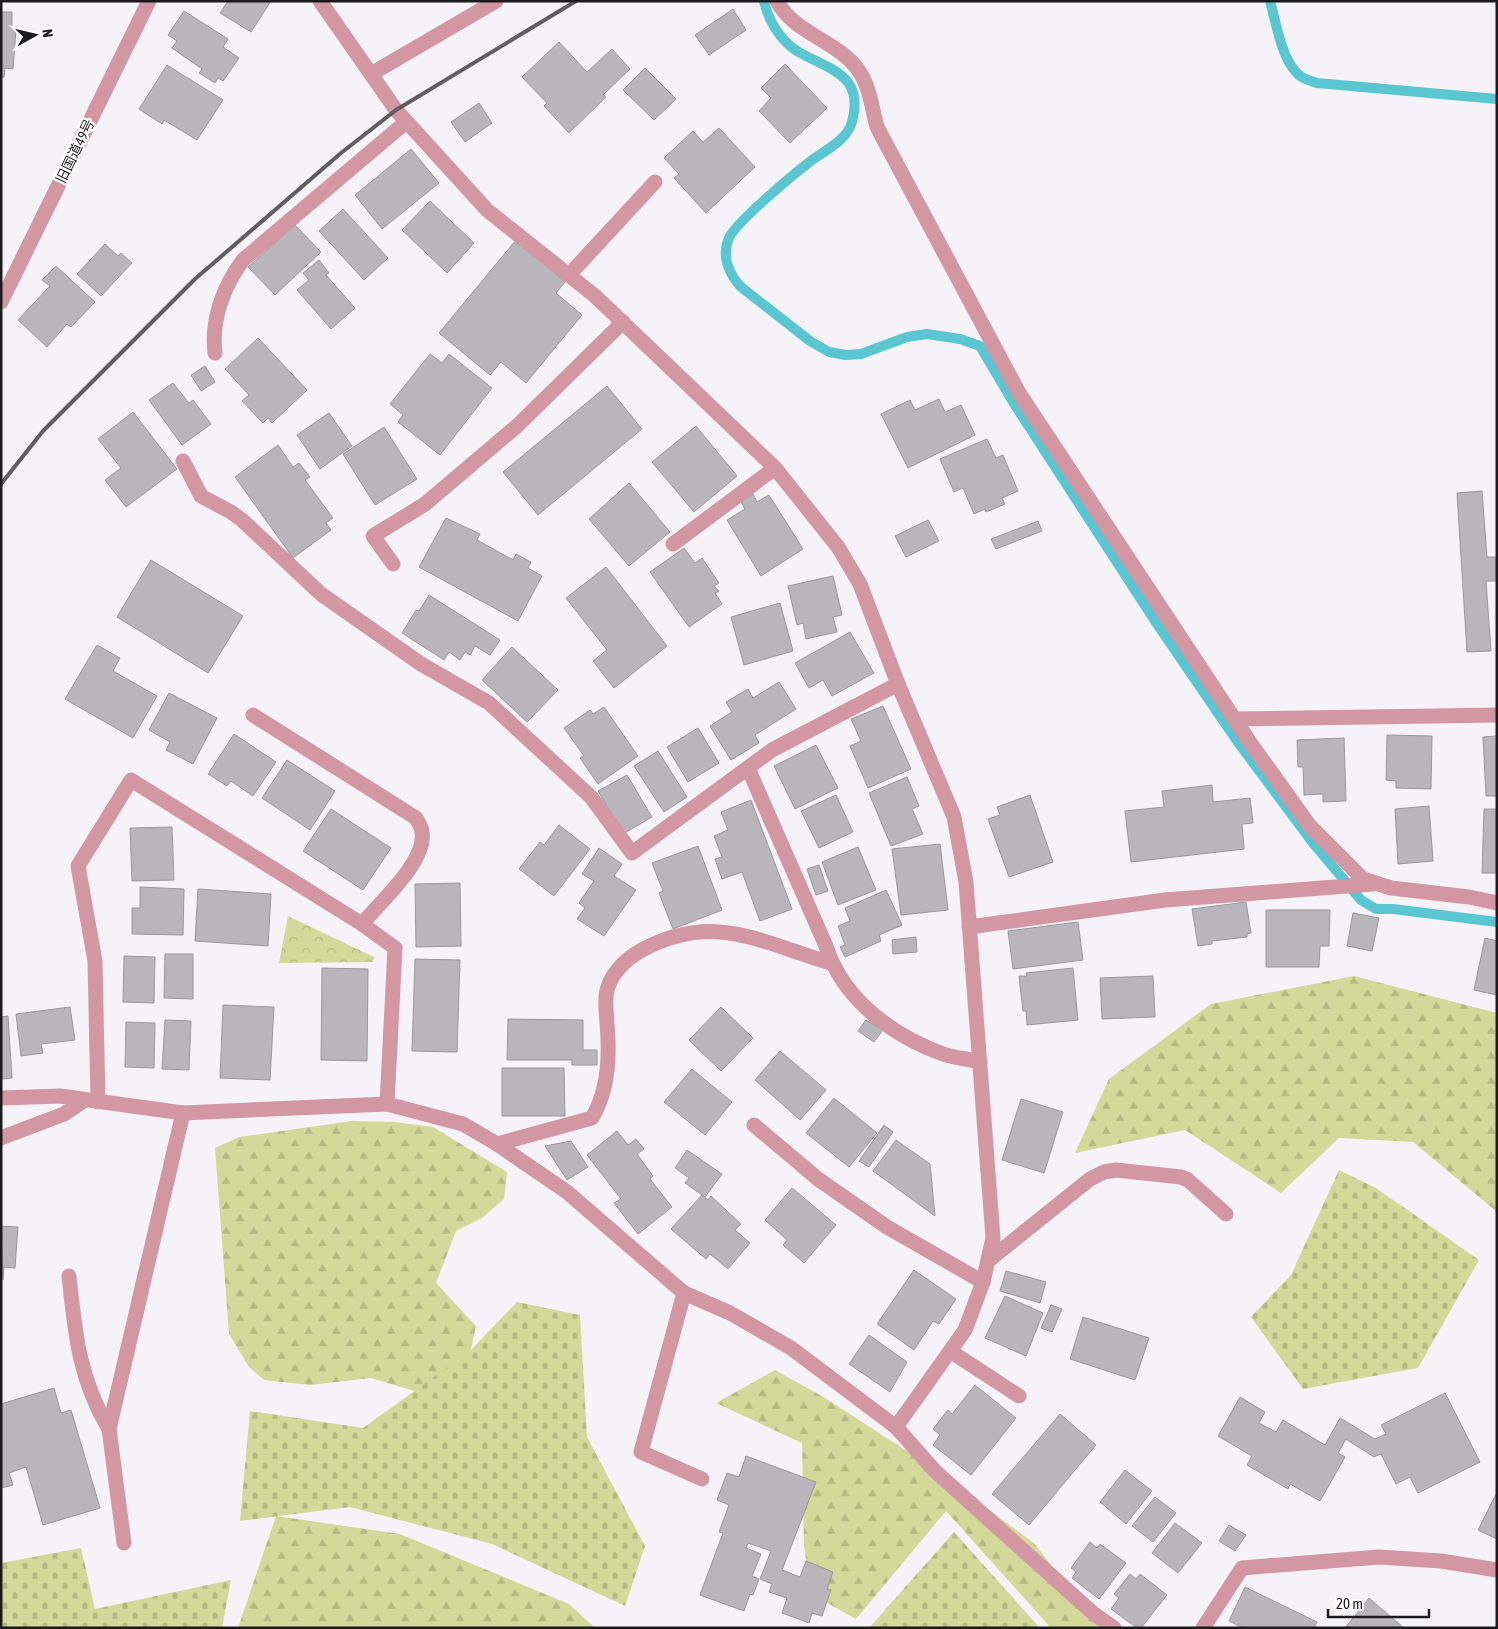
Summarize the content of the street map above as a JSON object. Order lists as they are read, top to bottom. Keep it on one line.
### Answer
{"streets":{"street":["旧国道49号"]},"scale_bar":"20 m","north":"right"}
